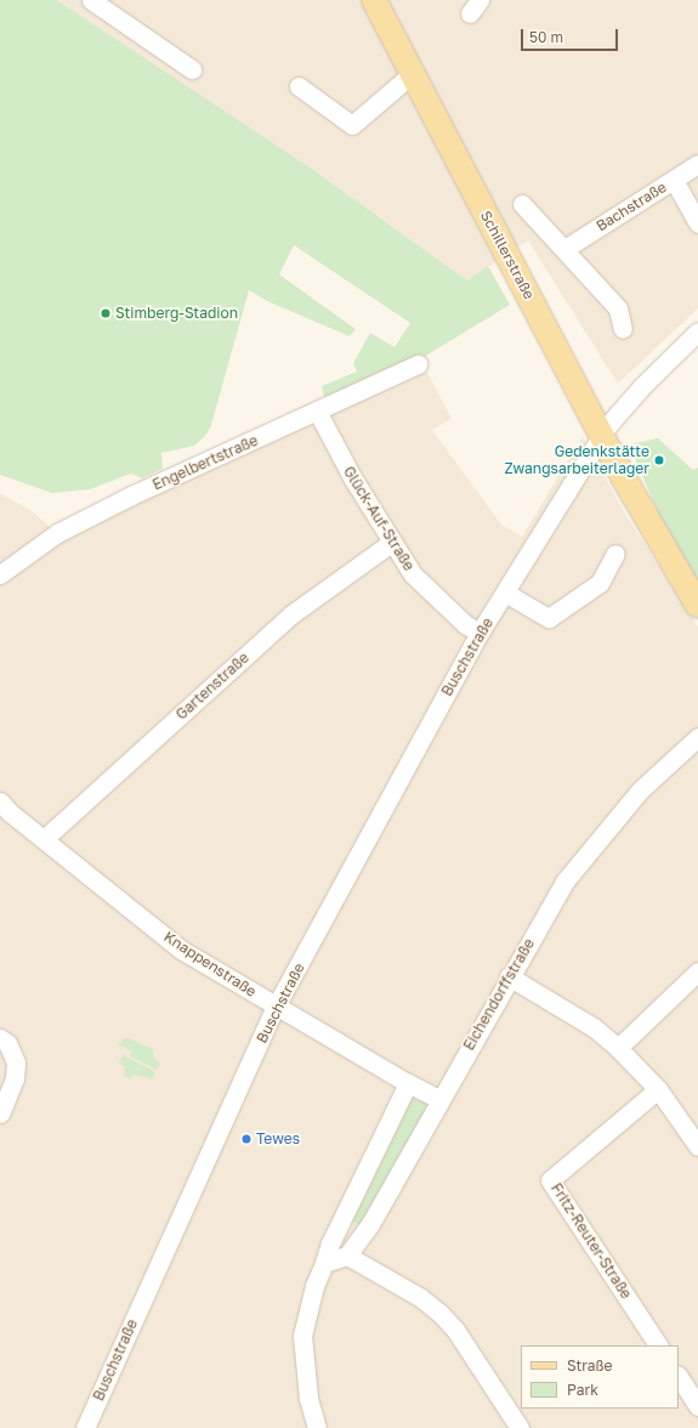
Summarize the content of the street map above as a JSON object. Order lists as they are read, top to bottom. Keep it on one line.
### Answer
{"streets":{"main road":["Schillerstraße"],"street":["Bachstraße","Engelbertstraße","Glück-Auf-Straße","Buschstraße","Gartenstraße","Knappenstraße","Eichendorffstraße","Fritz-Reuter-Straße"]},"crossings":[["Schillerstraße","Buschstraße"],["Engelbertstraße","Glück-Auf-Straße"],["Glück-Auf-Straße","Buschstraße"],["Glück-Auf-Straße","Gartenstraße"],["Buschstraße","Knappenstraße"],["Gartenstraße","Knappenstraße"],["Knappenstraße","Eichendorffstraße"]],"places":["Stimberg-Stadion","Gedenkstätte Zwangsarbeiterlager","Tewes"],"legend":["Straße","Park"],"scale_bar":"50 m"}
